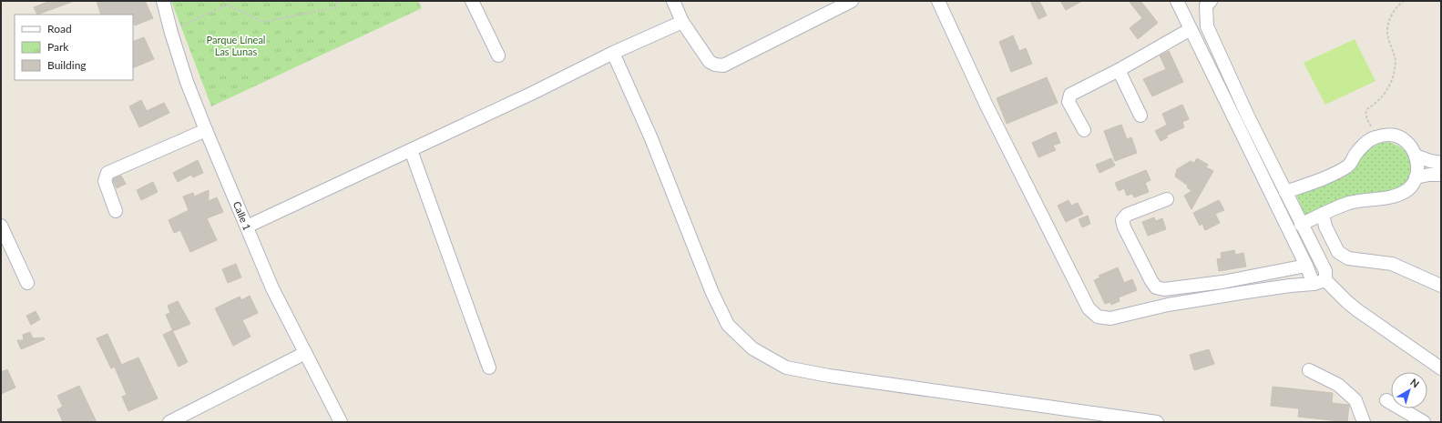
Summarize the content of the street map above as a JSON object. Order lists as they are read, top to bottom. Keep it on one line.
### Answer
{"streets":{"street":["Calle 1"]},"parks":["Parque Líneal Las Lunas"],"legend":["Road","Park","Building"],"north":"top right"}
